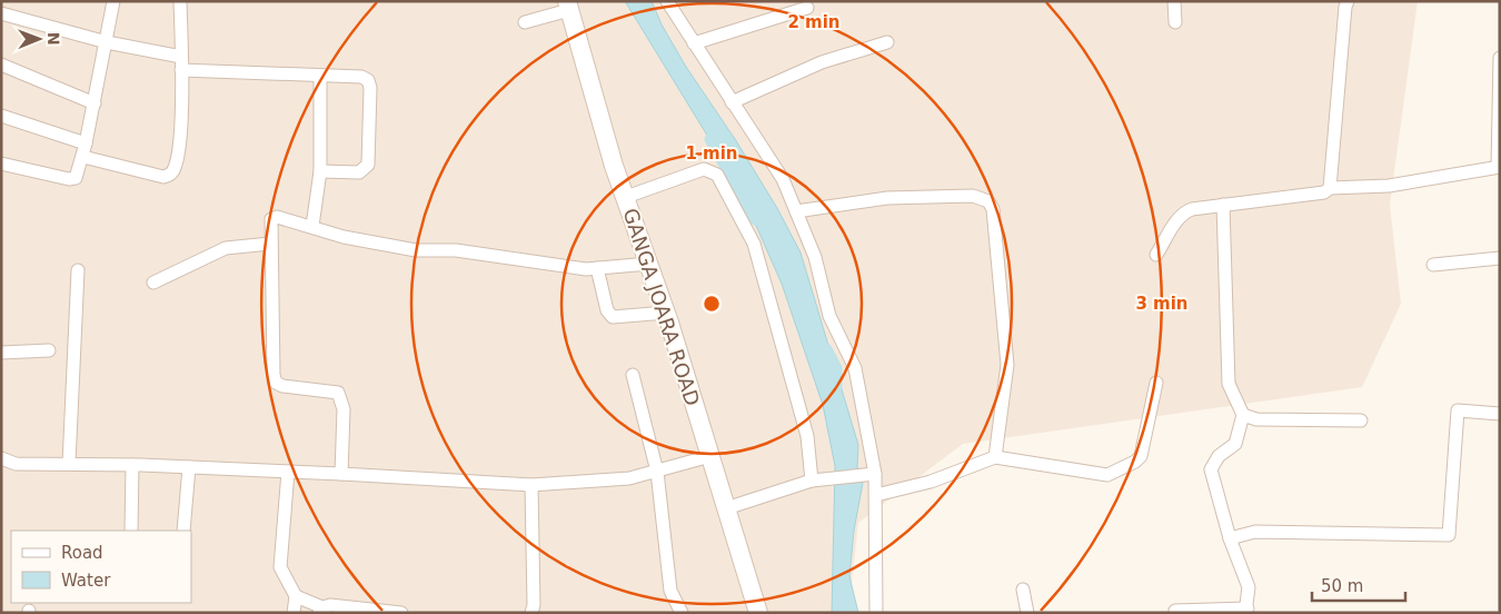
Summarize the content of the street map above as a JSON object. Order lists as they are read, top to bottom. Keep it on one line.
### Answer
{"streets":{"main road":["GANGA JOARA ROAD"]},"legend":["Road","Water"],"scale_bar":"50 m","north":"right","rings":["2 min","1 min","3 min"]}
